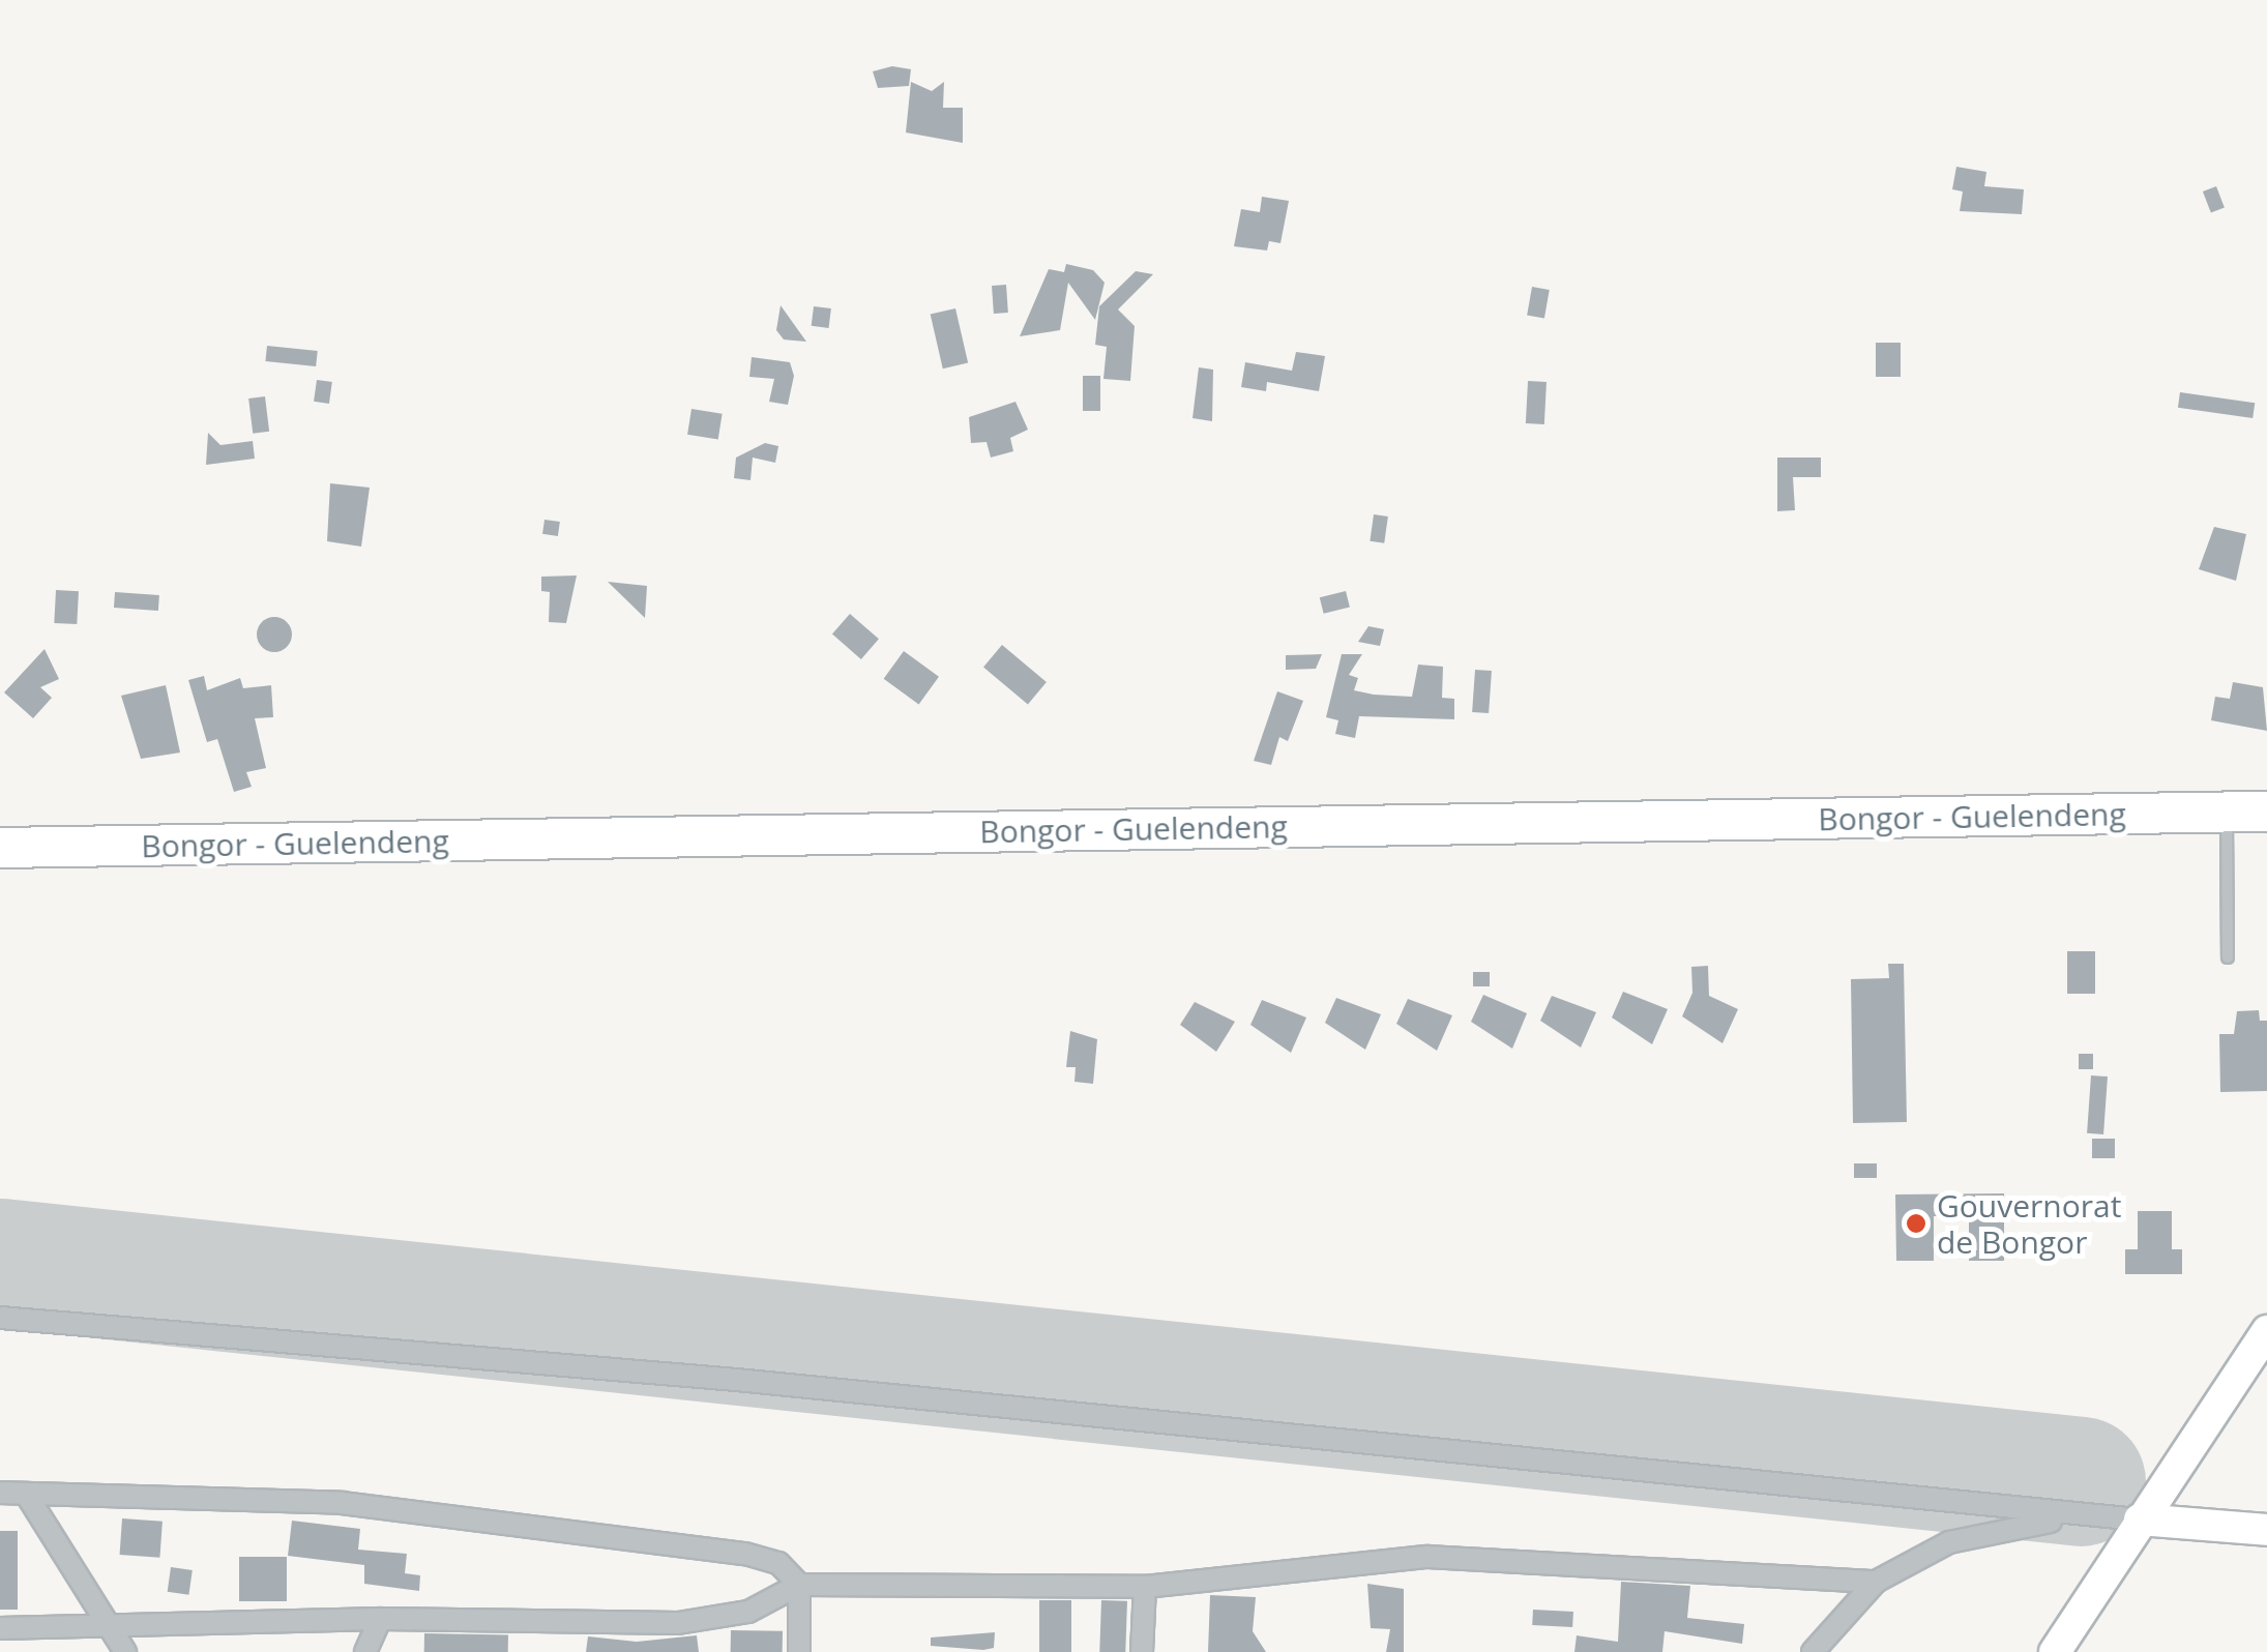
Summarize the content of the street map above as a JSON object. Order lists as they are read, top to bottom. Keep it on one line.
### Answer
{"streets":{"highway":["Bongor - Guelendeng"]},"places":["Gouvernorat de Bongor"]}
